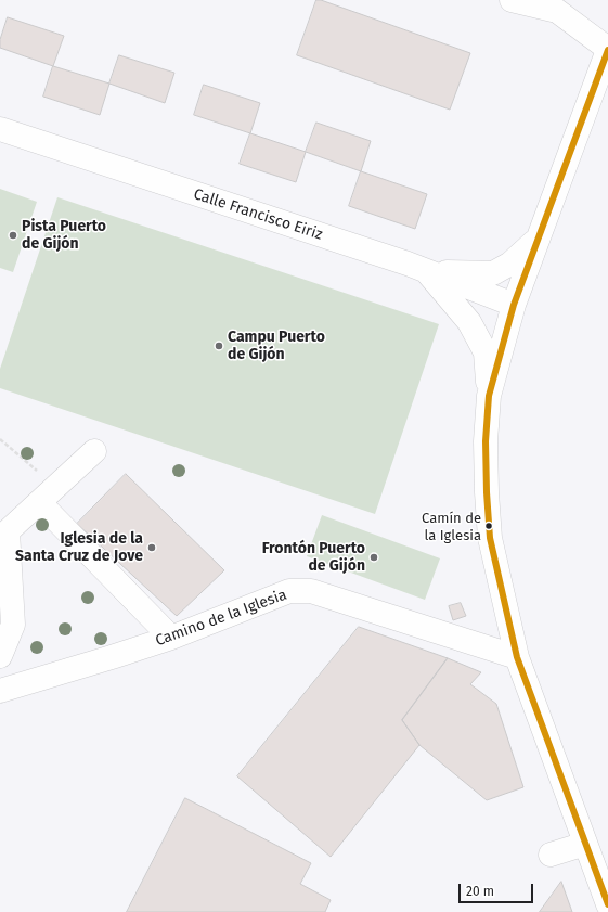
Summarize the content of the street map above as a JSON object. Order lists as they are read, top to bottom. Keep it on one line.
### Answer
{"streets":{"street":["Calle Francisco Eiriz","Camino de la Iglesia"]},"places":["Pista Puerto de Gijón","Campu Puerto de Gijón","Camín de la Iglesia","Iglesia de la Santa Cruz de Jove","Frontón Puerto de Gijón"],"scale_bar":"20 m"}
